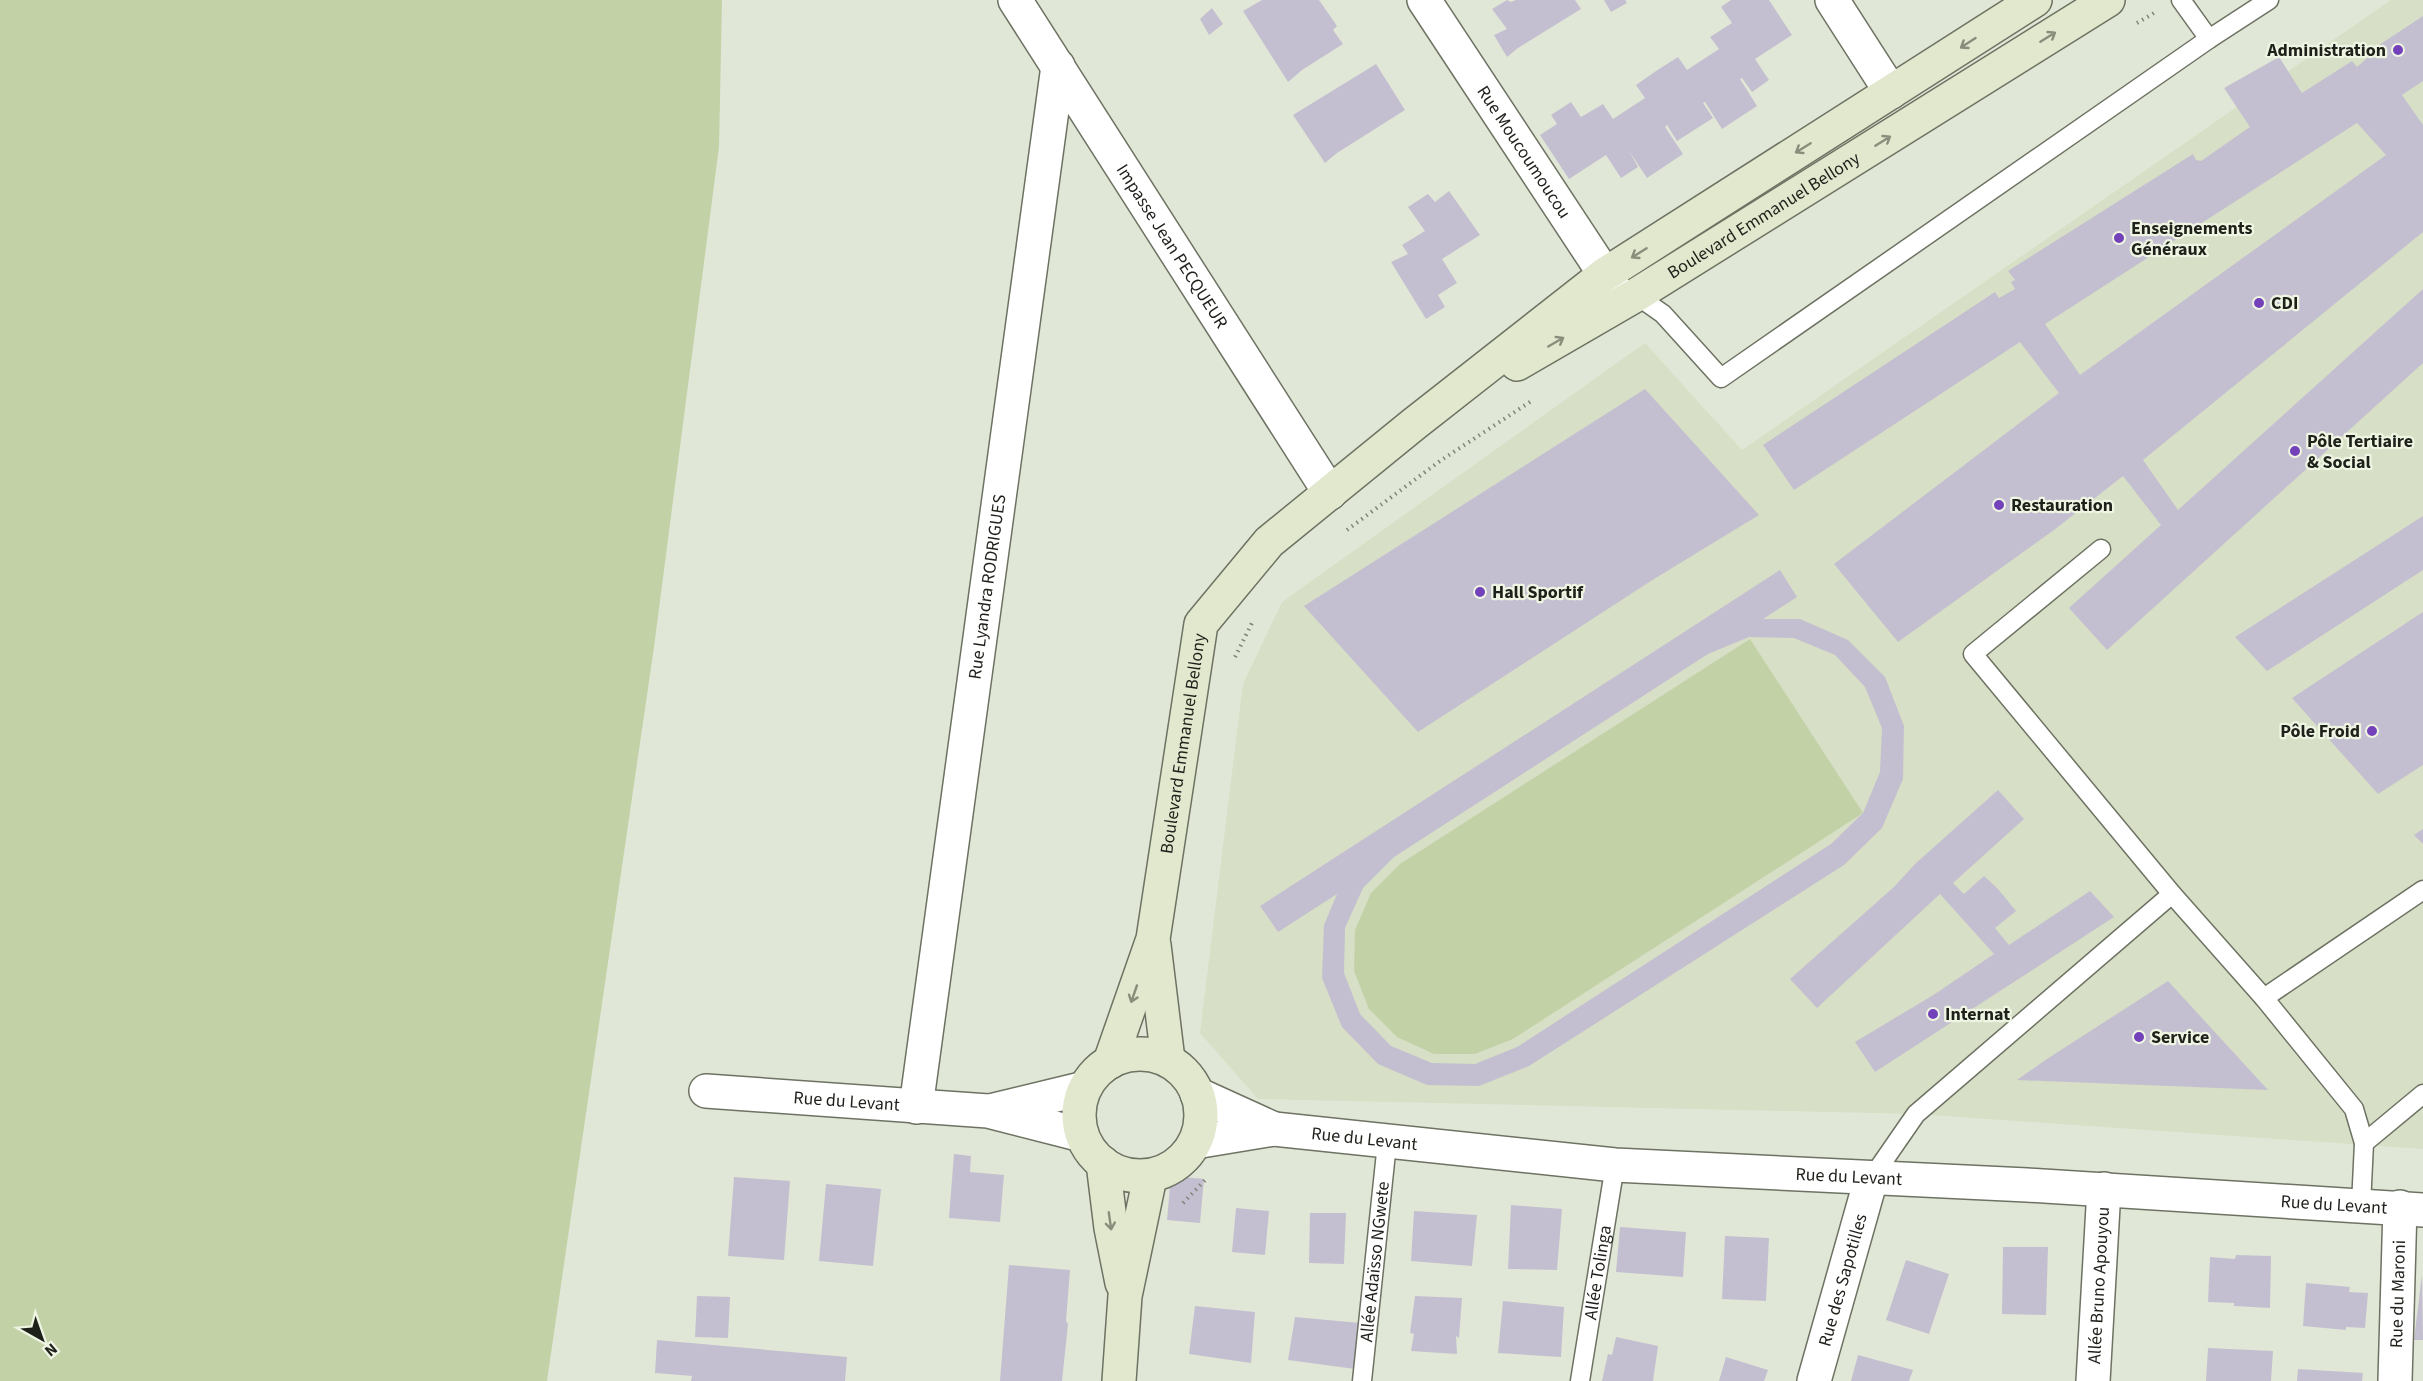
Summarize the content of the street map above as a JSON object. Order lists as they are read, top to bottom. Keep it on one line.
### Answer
{"streets":{"street":["Rue Moucoumoucou","Boulevard Emmanuel Bellony","Impasse Jean PECQUEUR","Rue Lyandra RODRIGUES","Rue du Levant","Rue des Sapotilles","Allée Bruno Apouyou","Rue du Maroni"],"lane":["Allée Adaïsso NGwete","Allée Tolinga"]},"crossings":[["Rue Moucoumoucou","Boulevard Emmanuel Bellony"],["Boulevard Emmanuel Bellony","Impasse Jean PECQUEUR"],["Boulevard Emmanuel Bellony","Rue du Levant"],["Impasse Jean PECQUEUR","Rue Lyandra RODRIGUES"],["Rue Lyandra RODRIGUES","Rue du Levant"],["Rue du Levant","Allée Adaïsso NGwete"],["Rue du Levant","Allée Tolinga"],["Rue du Levant","Rue des Sapotilles"],["Rue du Levant","Allée Bruno Apouyou"],["Rue du Levant","Rue du Maroni"]],"places":["Administration","Enseignements Généraux","CDI","Pôle Tertiaire & Social","Restauration","Hall Sportif","Pôle Froid","Internat","Service"],"north":"bottom right"}
